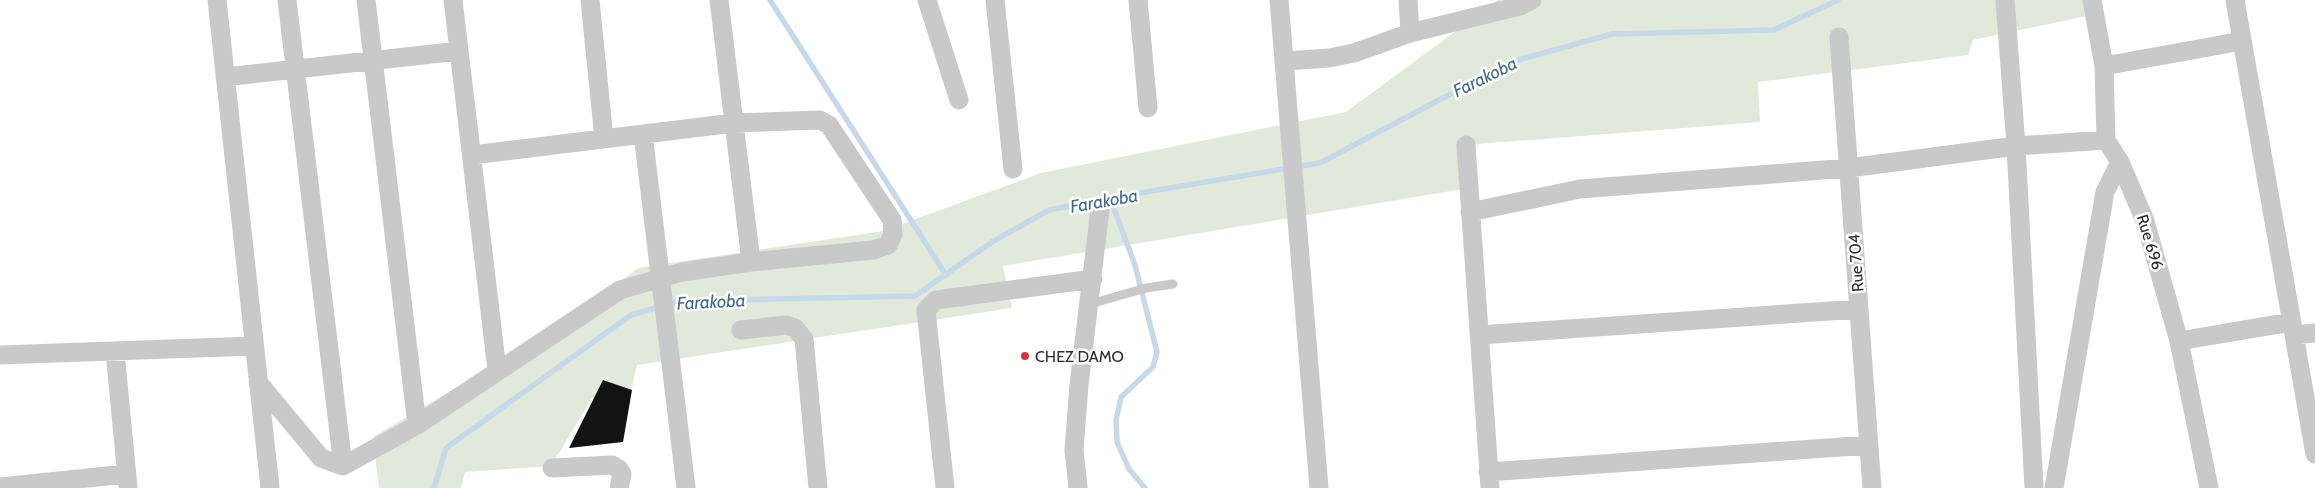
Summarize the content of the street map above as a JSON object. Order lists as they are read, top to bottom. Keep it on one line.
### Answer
{"streets":{"street":["Rue 696","Rue 704"]},"water":["Farakoba"],"places":["CHEZ DAMO"]}
